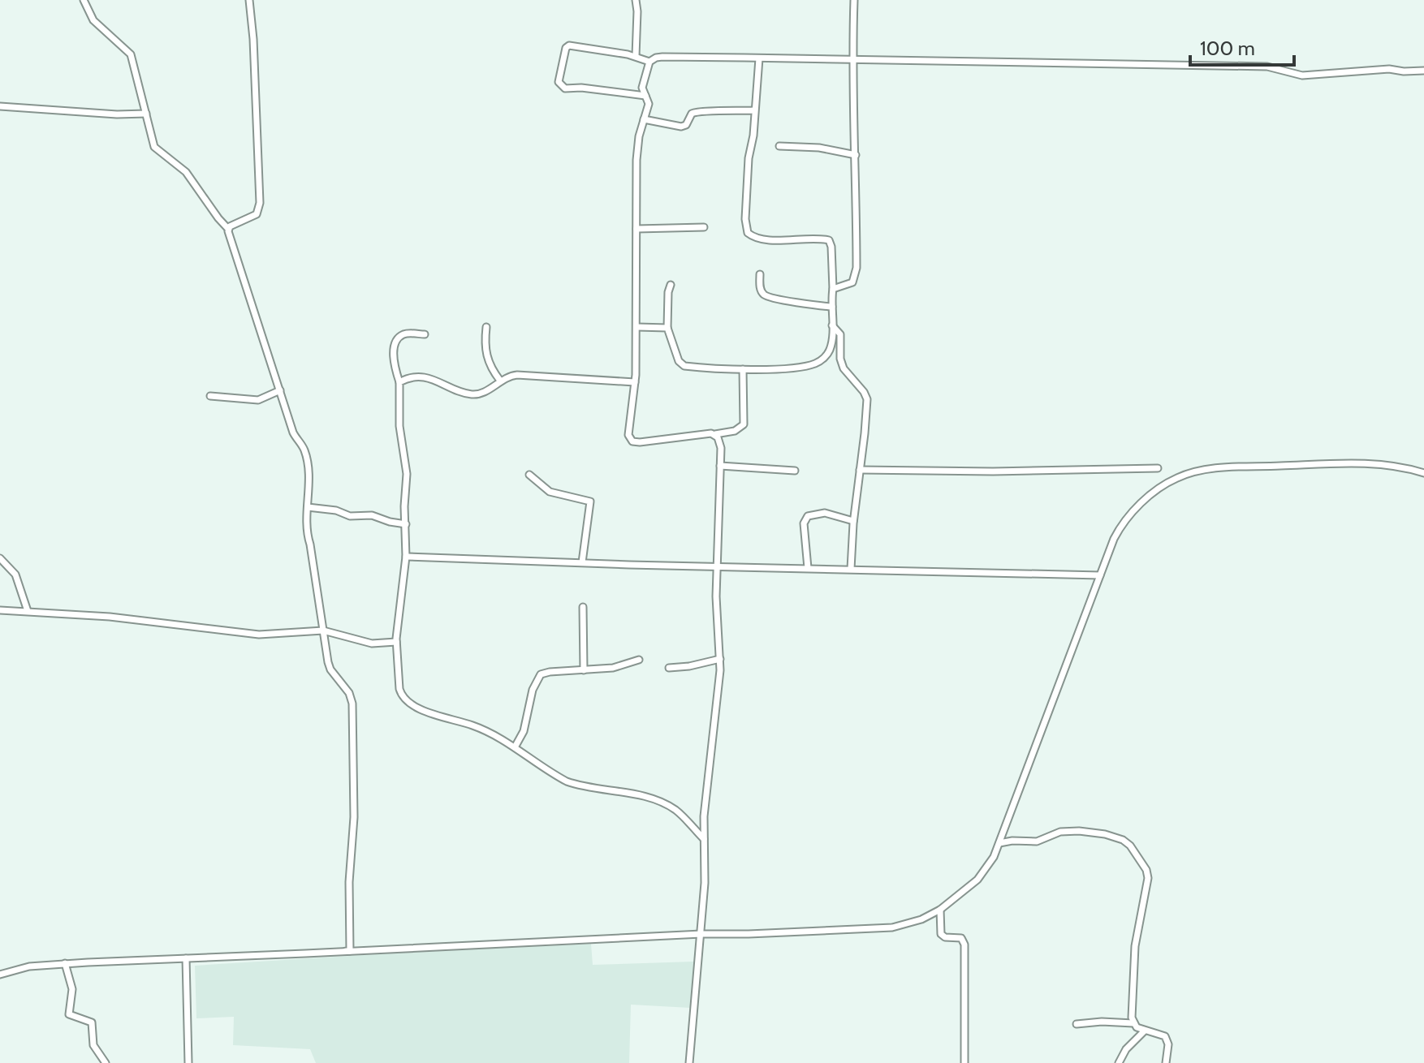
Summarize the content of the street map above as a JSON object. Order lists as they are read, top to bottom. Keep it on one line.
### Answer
{"scale_bar":"100 m"}
